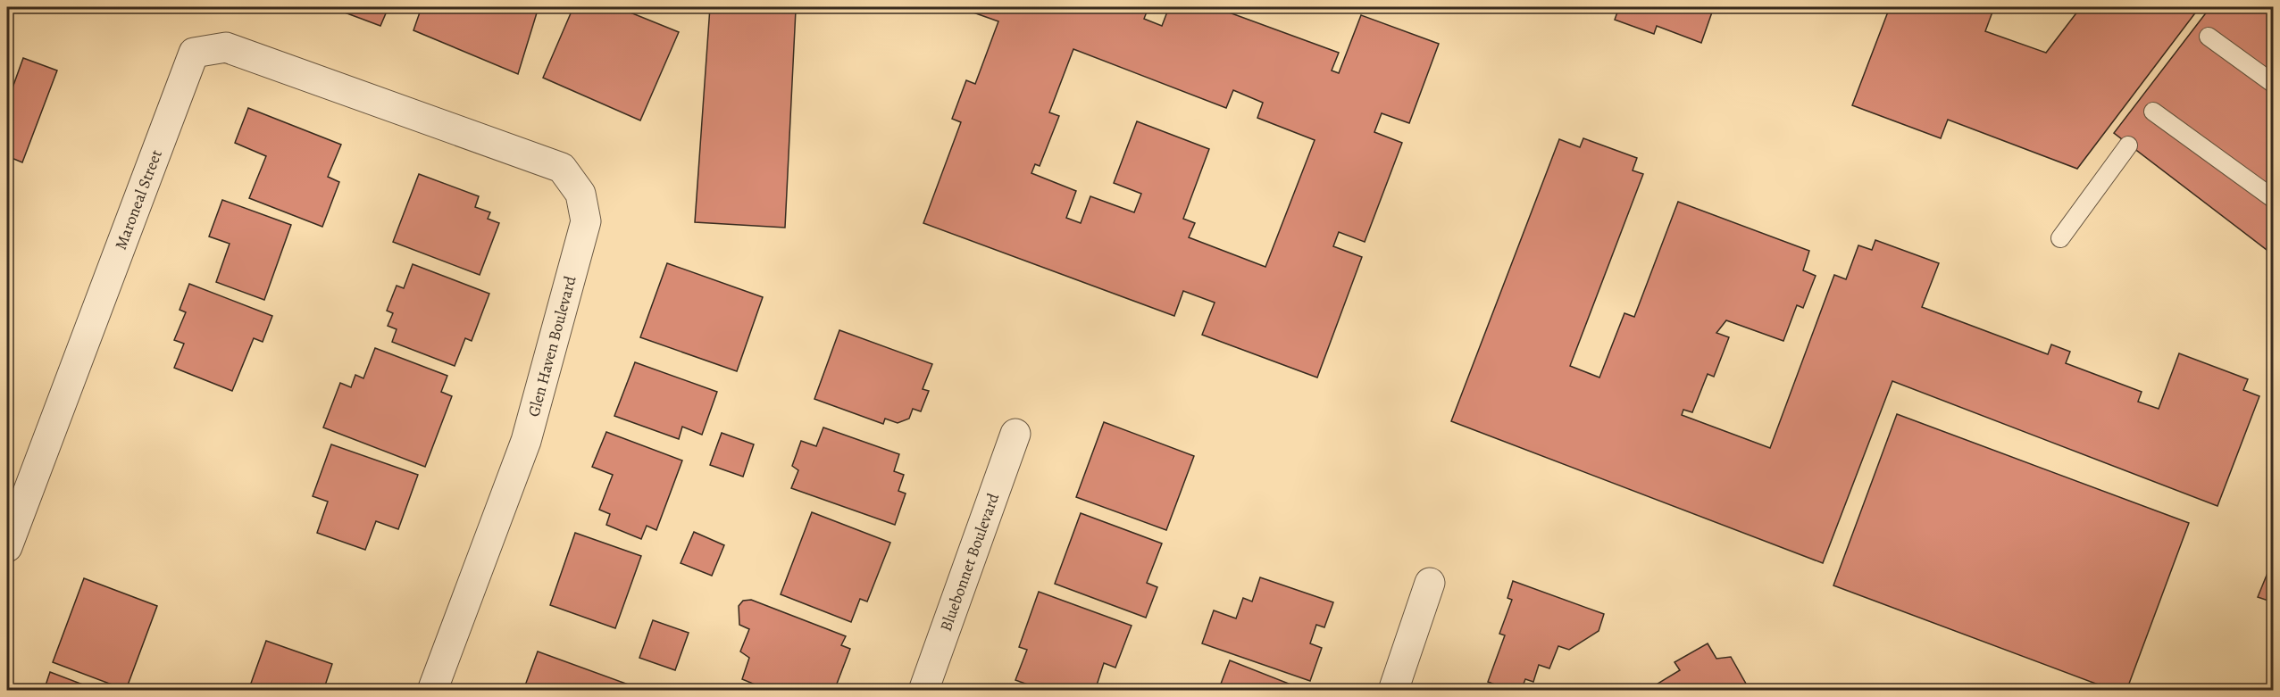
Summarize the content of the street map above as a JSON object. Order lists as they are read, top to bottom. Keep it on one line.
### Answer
{"streets":{"street":["Maroneal Street","Glen Haven Boulevard","Bluebonnet Boulevard"]},"crossings":[["Maroneal Street","Glen Haven Boulevard"]]}
